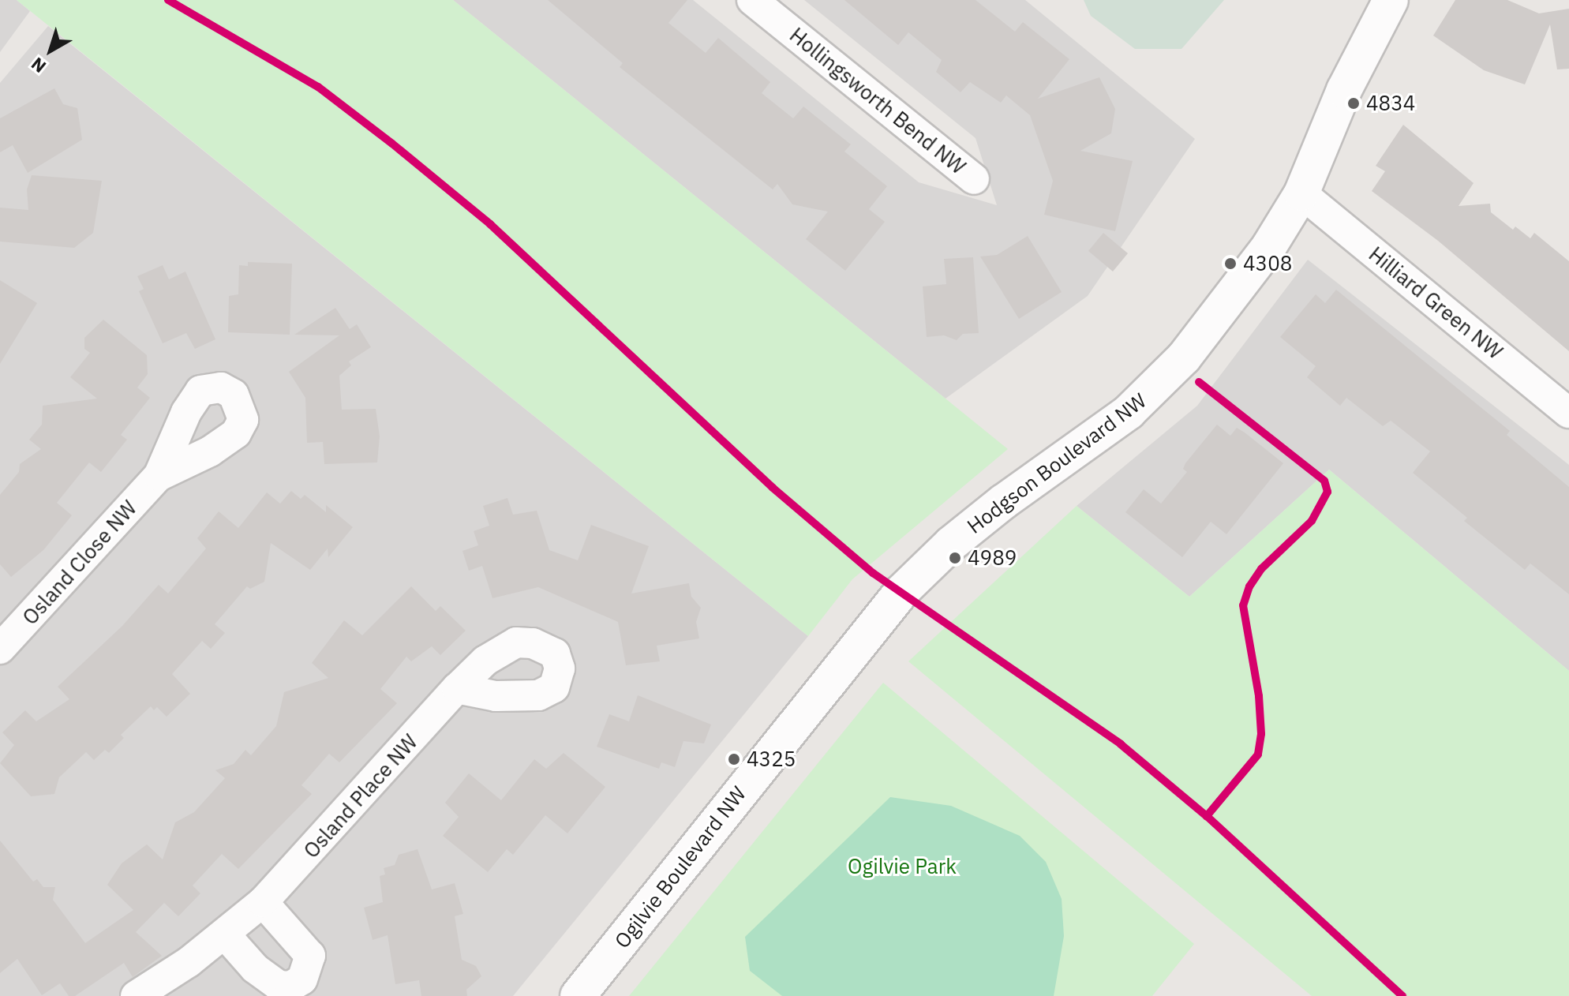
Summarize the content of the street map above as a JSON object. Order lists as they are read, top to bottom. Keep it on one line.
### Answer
{"streets":{"street":["Hollingsworth Bend NW","Hilliard Green NW","Hodgson Boulevard NW","Osland Close NW","Osland Place NW","Ogilvie Boulevard NW"]},"crossings":[["Hilliard Green NW","Hodgson Boulevard NW"],["Hodgson Boulevard NW","Ogilvie Boulevard NW"]],"parks":["Ogilvie Park"],"places":["4834","4308","4989","4325"],"north":"bottom left"}
